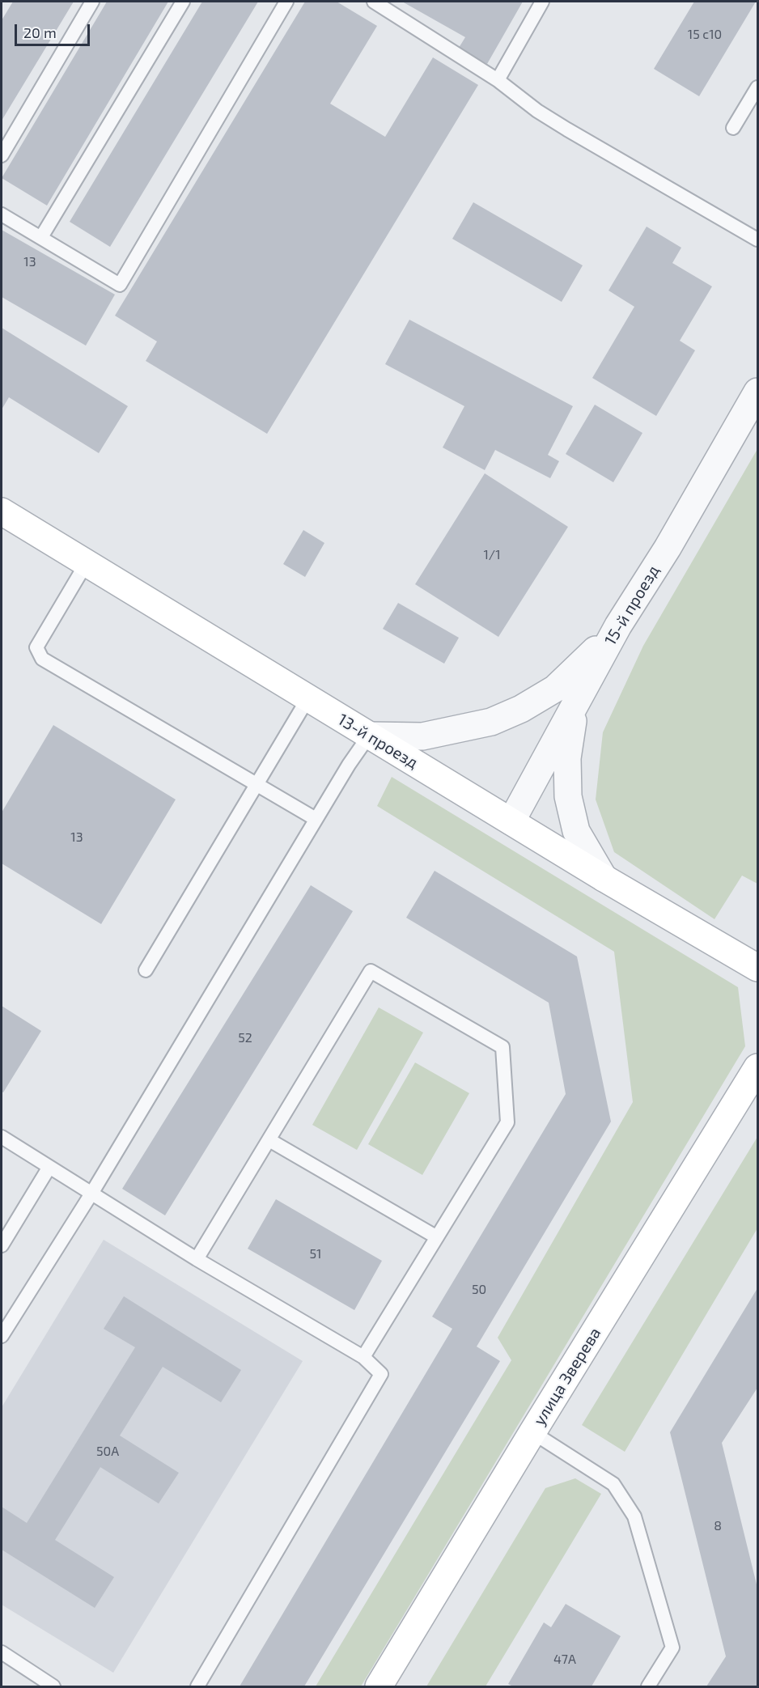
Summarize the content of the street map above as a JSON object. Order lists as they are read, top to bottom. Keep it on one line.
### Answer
{"streets":{"street":["15-й проезд","13-й проезд","улица Зверева"]},"crossings":[["15-й проезд","13-й проезд"]],"house_numbers":["15 с10","13","1/1","13","52","51","50","50А","8","47А"],"scale_bar":"20 m"}
